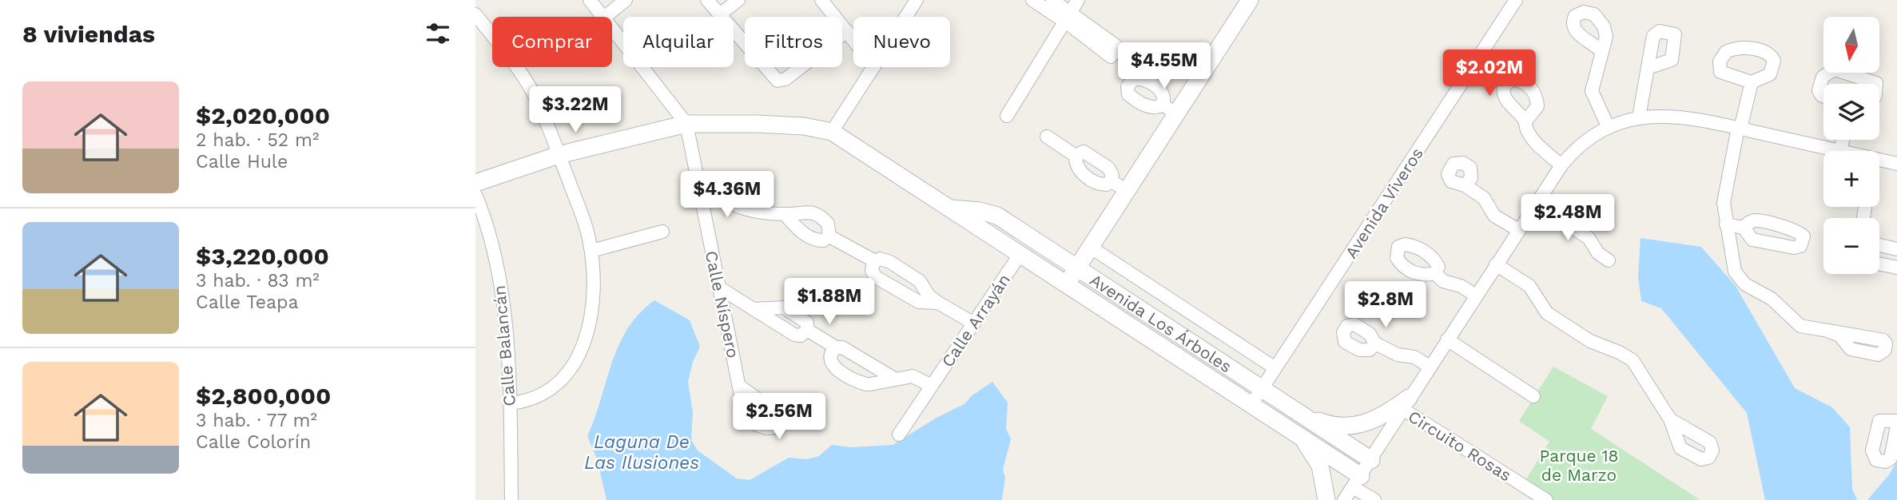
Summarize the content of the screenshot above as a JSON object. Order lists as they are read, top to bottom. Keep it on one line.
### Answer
{"streets":{"street":["Avenida Viveros","Calle Níspero","Calle Arrayán","Avenida Los Árboles","Calle Balancán","Circuito Rosas"]},"crossings":[["Avenida Viveros","Avenida Los Árboles"],["Calle Níspero","Avenida Los Árboles"],["Calle Arrayán","Avenida Los Árboles"]],"water":["Laguna De Las Ilusiones"],"parks":["Parque 18 de Marzo"],"north":"bottom","page":{"heading":"8 viviendas","map_buttons":["+","−"],"chip":["Comprar","Alquilar","Filtros","Nuevo"],"price":["$4.55M","$2.02M","$3.22M","$4.36M","$2.48M","$1.88M","$2.8M","$2.56M"],"list":[{"name":"$2,020,000","note":"2 hab. · 52 m² · Calle Hule"},{"name":"$3,220,000","note":"3 hab. · 83 m² · Calle Teapa"},{"name":"$2,800,000","note":"3 hab. · 77 m² · Calle Colorín"}]}}
